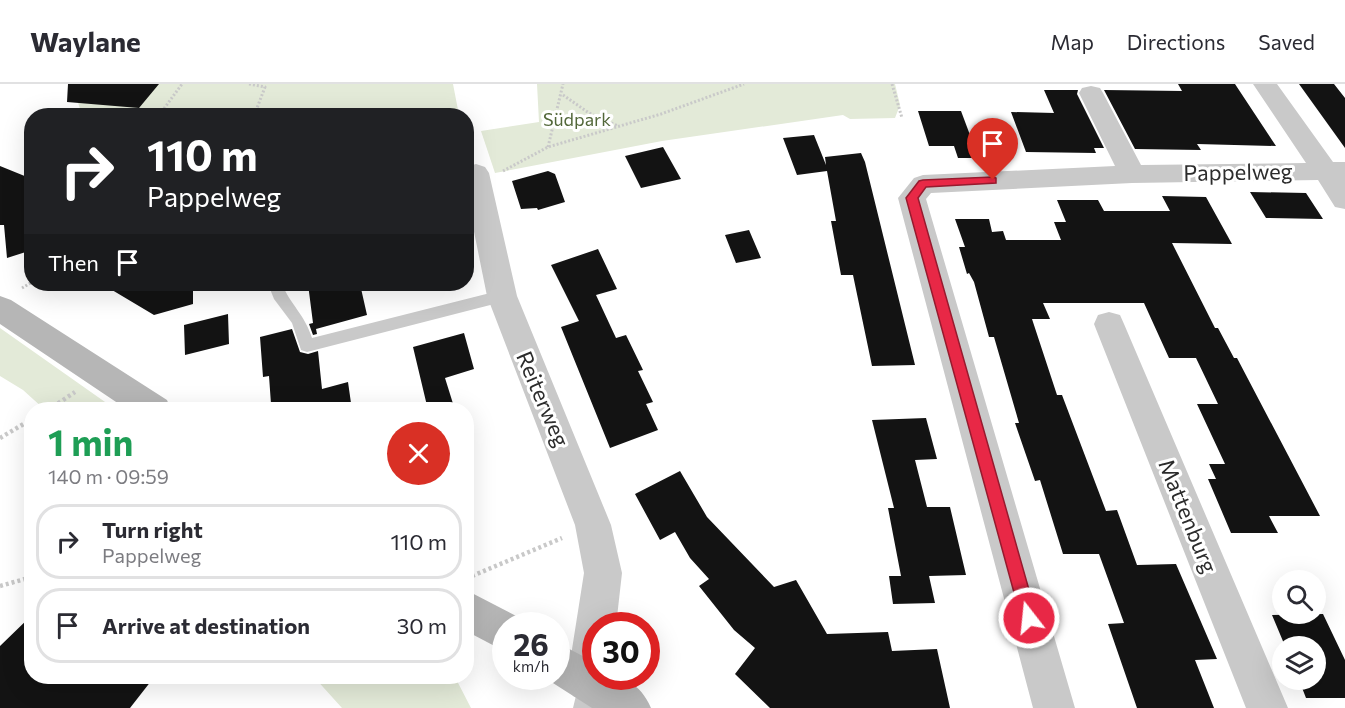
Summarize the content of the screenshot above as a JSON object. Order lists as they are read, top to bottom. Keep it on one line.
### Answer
{"streets":{"street":["Pappelweg","Reiterweg","Mattenburg"]},"parks":["Südpark"],"page":{"header":"Waylane","nav":["Map","Directions","Saved"],"turn":["110 m","Pappelweg"],"then":"Then","heading":["1 min","140 m · 09:59"],"list":[{"name":"Turn right","note":"Pappelweg","value":"110 m"},{"name":"Arrive at destination","value":"30 m"}],"speed":"26 km/h","limit":"30"}}
